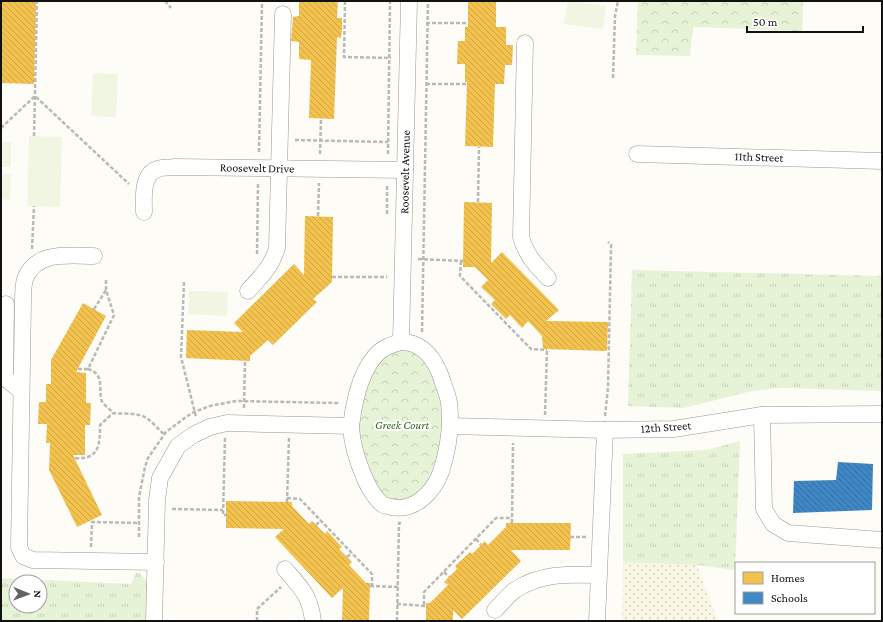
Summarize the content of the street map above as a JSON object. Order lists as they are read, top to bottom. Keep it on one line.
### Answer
{"streets":{"street":["11th Street","Roosevelt Drive","Roosevelt Avenue","12th Street"]},"crossings":[["Roosevelt Drive","Roosevelt Avenue"],["Roosevelt Avenue","12th Street"]],"parks":["Greek Court"],"legend":["Homes","Schools"],"scale_bar":"50 m","north":"right"}
